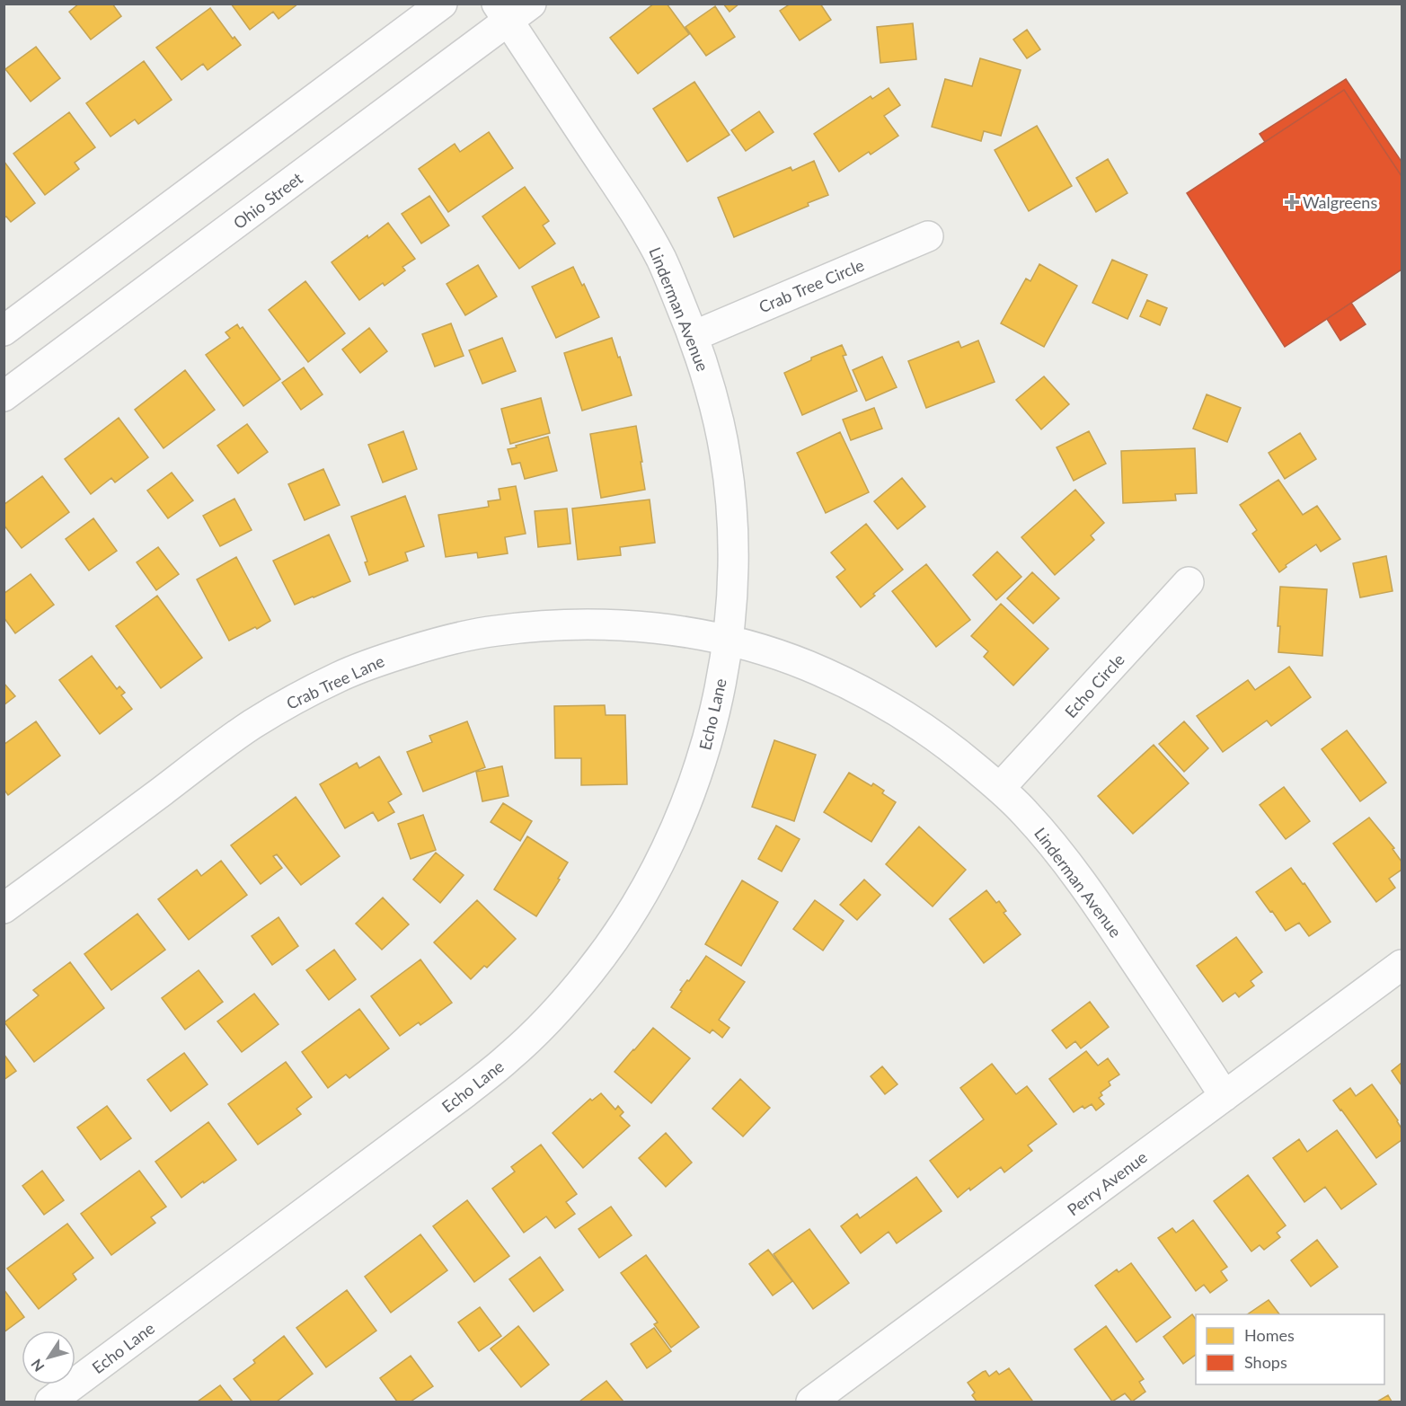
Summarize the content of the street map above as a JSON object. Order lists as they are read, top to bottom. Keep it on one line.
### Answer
{"streets":{"street":["Ohio Street","Crab Tree Circle","Linderman Avenue","Crab Tree Lane","Echo Circle","Echo Lane","Perry Avenue"]},"crossings":[["Ohio Street","Linderman Avenue"],["Crab Tree Circle","Linderman Avenue"],["Linderman Avenue","Crab Tree Lane"],["Linderman Avenue","Echo Circle"],["Linderman Avenue","Echo Lane"],["Linderman Avenue","Perry Avenue"],["Crab Tree Lane","Echo Lane"]],"places":{"health":["Walgreens"]},"legend":["Homes","Shops"],"north":"bottom left"}
